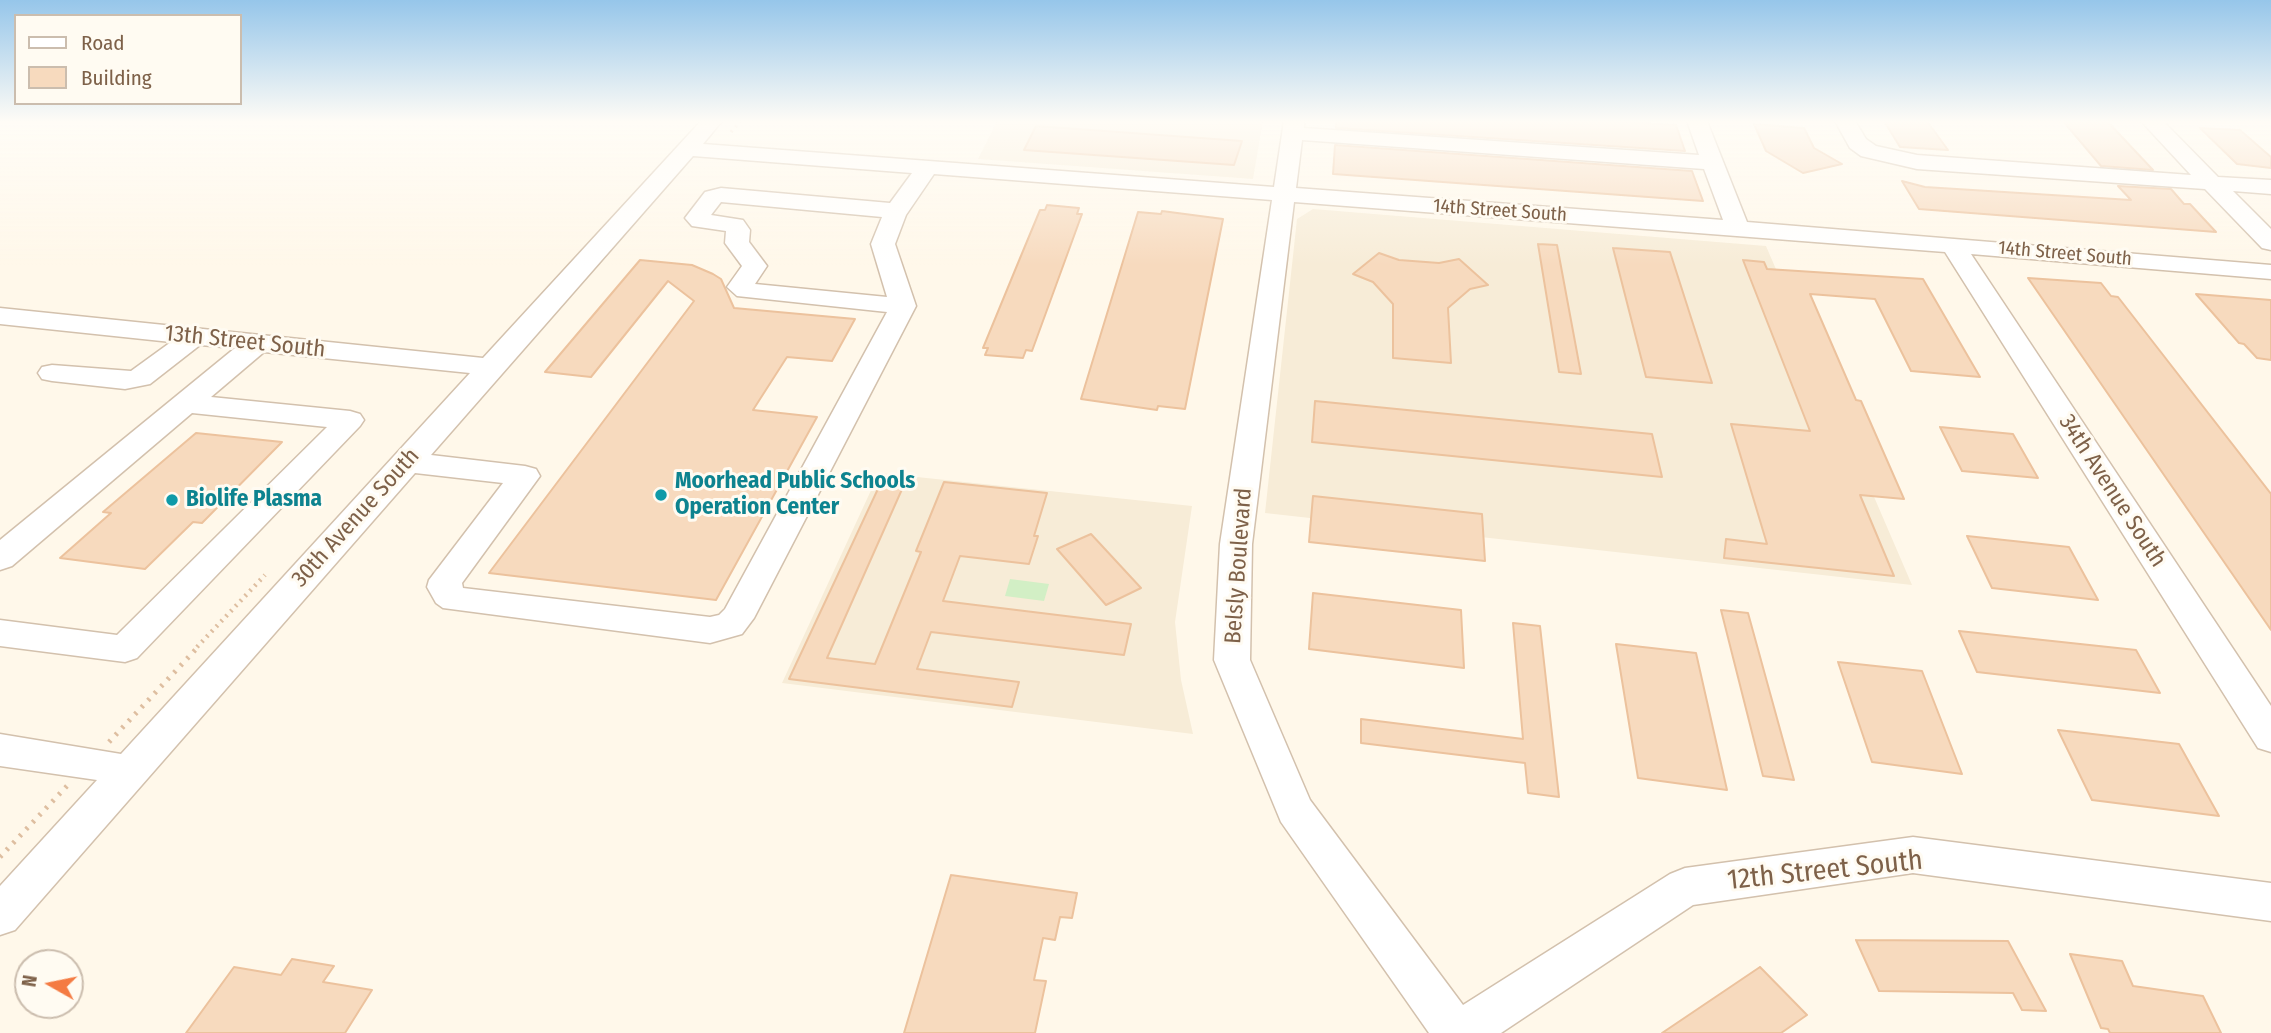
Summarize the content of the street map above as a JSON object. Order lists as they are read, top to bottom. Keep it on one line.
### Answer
{"streets":{"street":["14th Street South","13th Street South","34th Avenue South","30th Avenue South","Belsly Boulevard","12th Street South"]},"crossings":[["14th Street South","34th Avenue South"],["14th Street South","Belsly Boulevard"],["13th Street South","30th Avenue South"],["Belsly Boulevard","12th Street South"]],"places":["Moorhead Public Schools Operation Center","Biolife Plasma"],"legend":["Road","Building"],"north":"left"}
